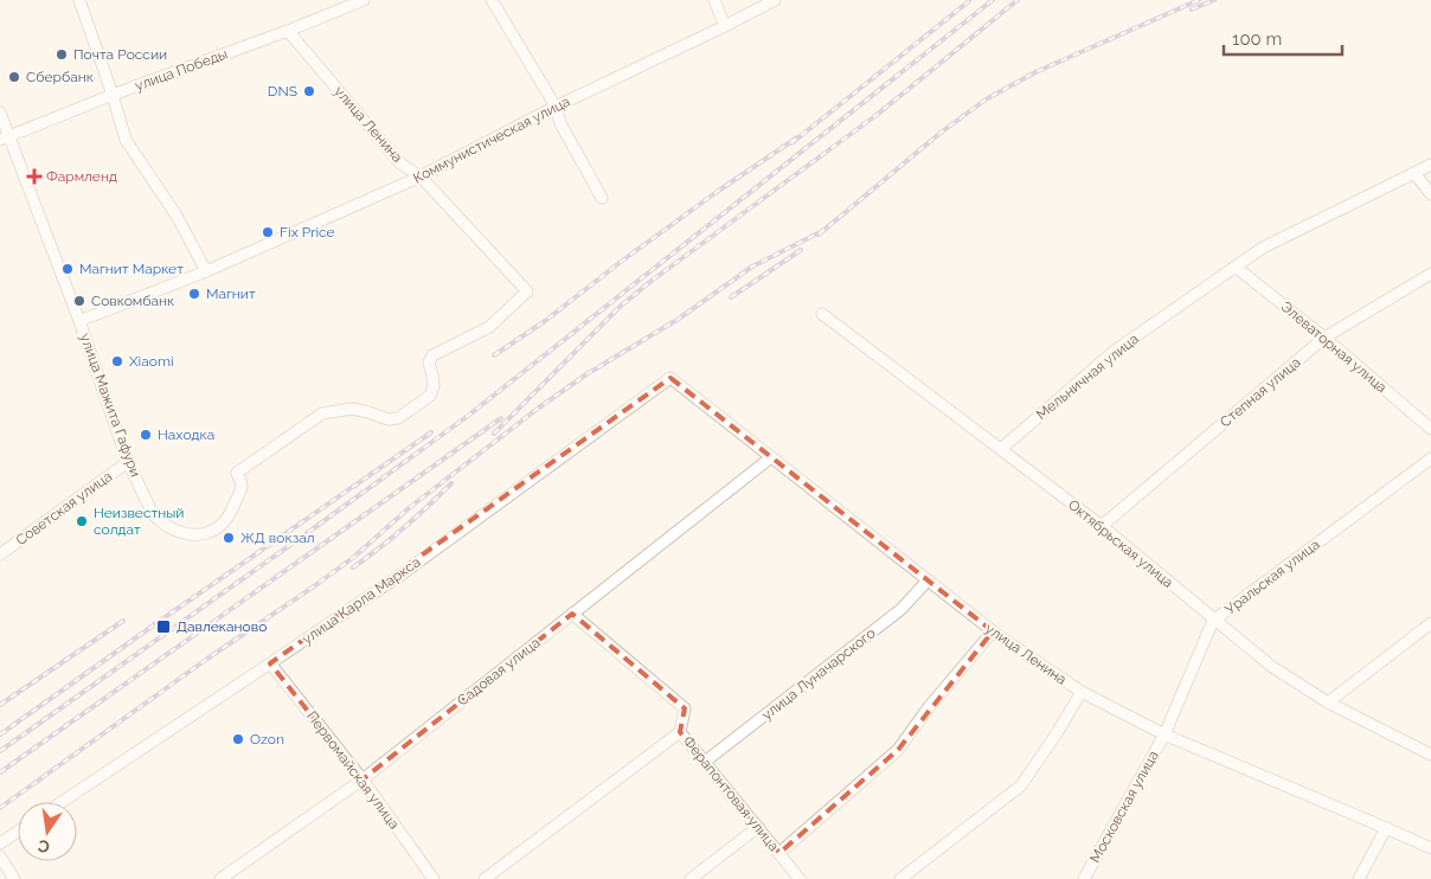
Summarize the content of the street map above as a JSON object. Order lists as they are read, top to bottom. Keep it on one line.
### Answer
{"streets":{"street":["улица Победы","улица Ленина","Коммунистическая улица","Элеваторная улица","Мельничная улица","Степная улица","улица Мажита Гафури","Советская улица","Октябрьская улица","Уральская улица","улица Карла Маркса","Садовая улица","улица Луначарского","Первомайская улица","Ферапонтовая улица","Московская улица"]},"crossings":[["улица Победы","улица Ленина"],["улица Победы","улица Мажита Гафури"],["улица Ленина","Коммунистическая улица"],["улица Ленина","улица Мажита Гафури"],["улица Ленина","Уральская улица"],["улица Ленина","улица Карла Маркса"],["улица Ленина","Садовая улица"],["улица Ленина","улица Луначарского"],["улица Ленина","Московская улица"],["Коммунистическая улица","улица Мажита Гафури"],["Элеваторная улица","Мельничная улица"],["Элеваторная улица","Степная улица"],["Мельничная улица","Октябрьская улица"],["Степная улица","Октябрьская улица"],["улица Мажита Гафури","Советская улица"],["Октябрьская улица","Уральская улица"],["Уральская улица","Московская улица"],["улица Карла Маркса","Первомайская улица"],["Садовая улица","Первомайская улица"],["Садовая улица","Ферапонтовая улица"],["улица Луначарского","Ферапонтовая улица"]],"places":{"other":["Почта России","Сбербанк","DNS","Fix Price","Магнит Маркет","Магнит","Совкомбанк","Xiaomi","Находка","Неизвестный солдат","ЖД вокзал","Ozon"],"health":["Фармленд"],"transit":["Давлеканово"]},"scale_bar":"100 m","north":"bottom"}
